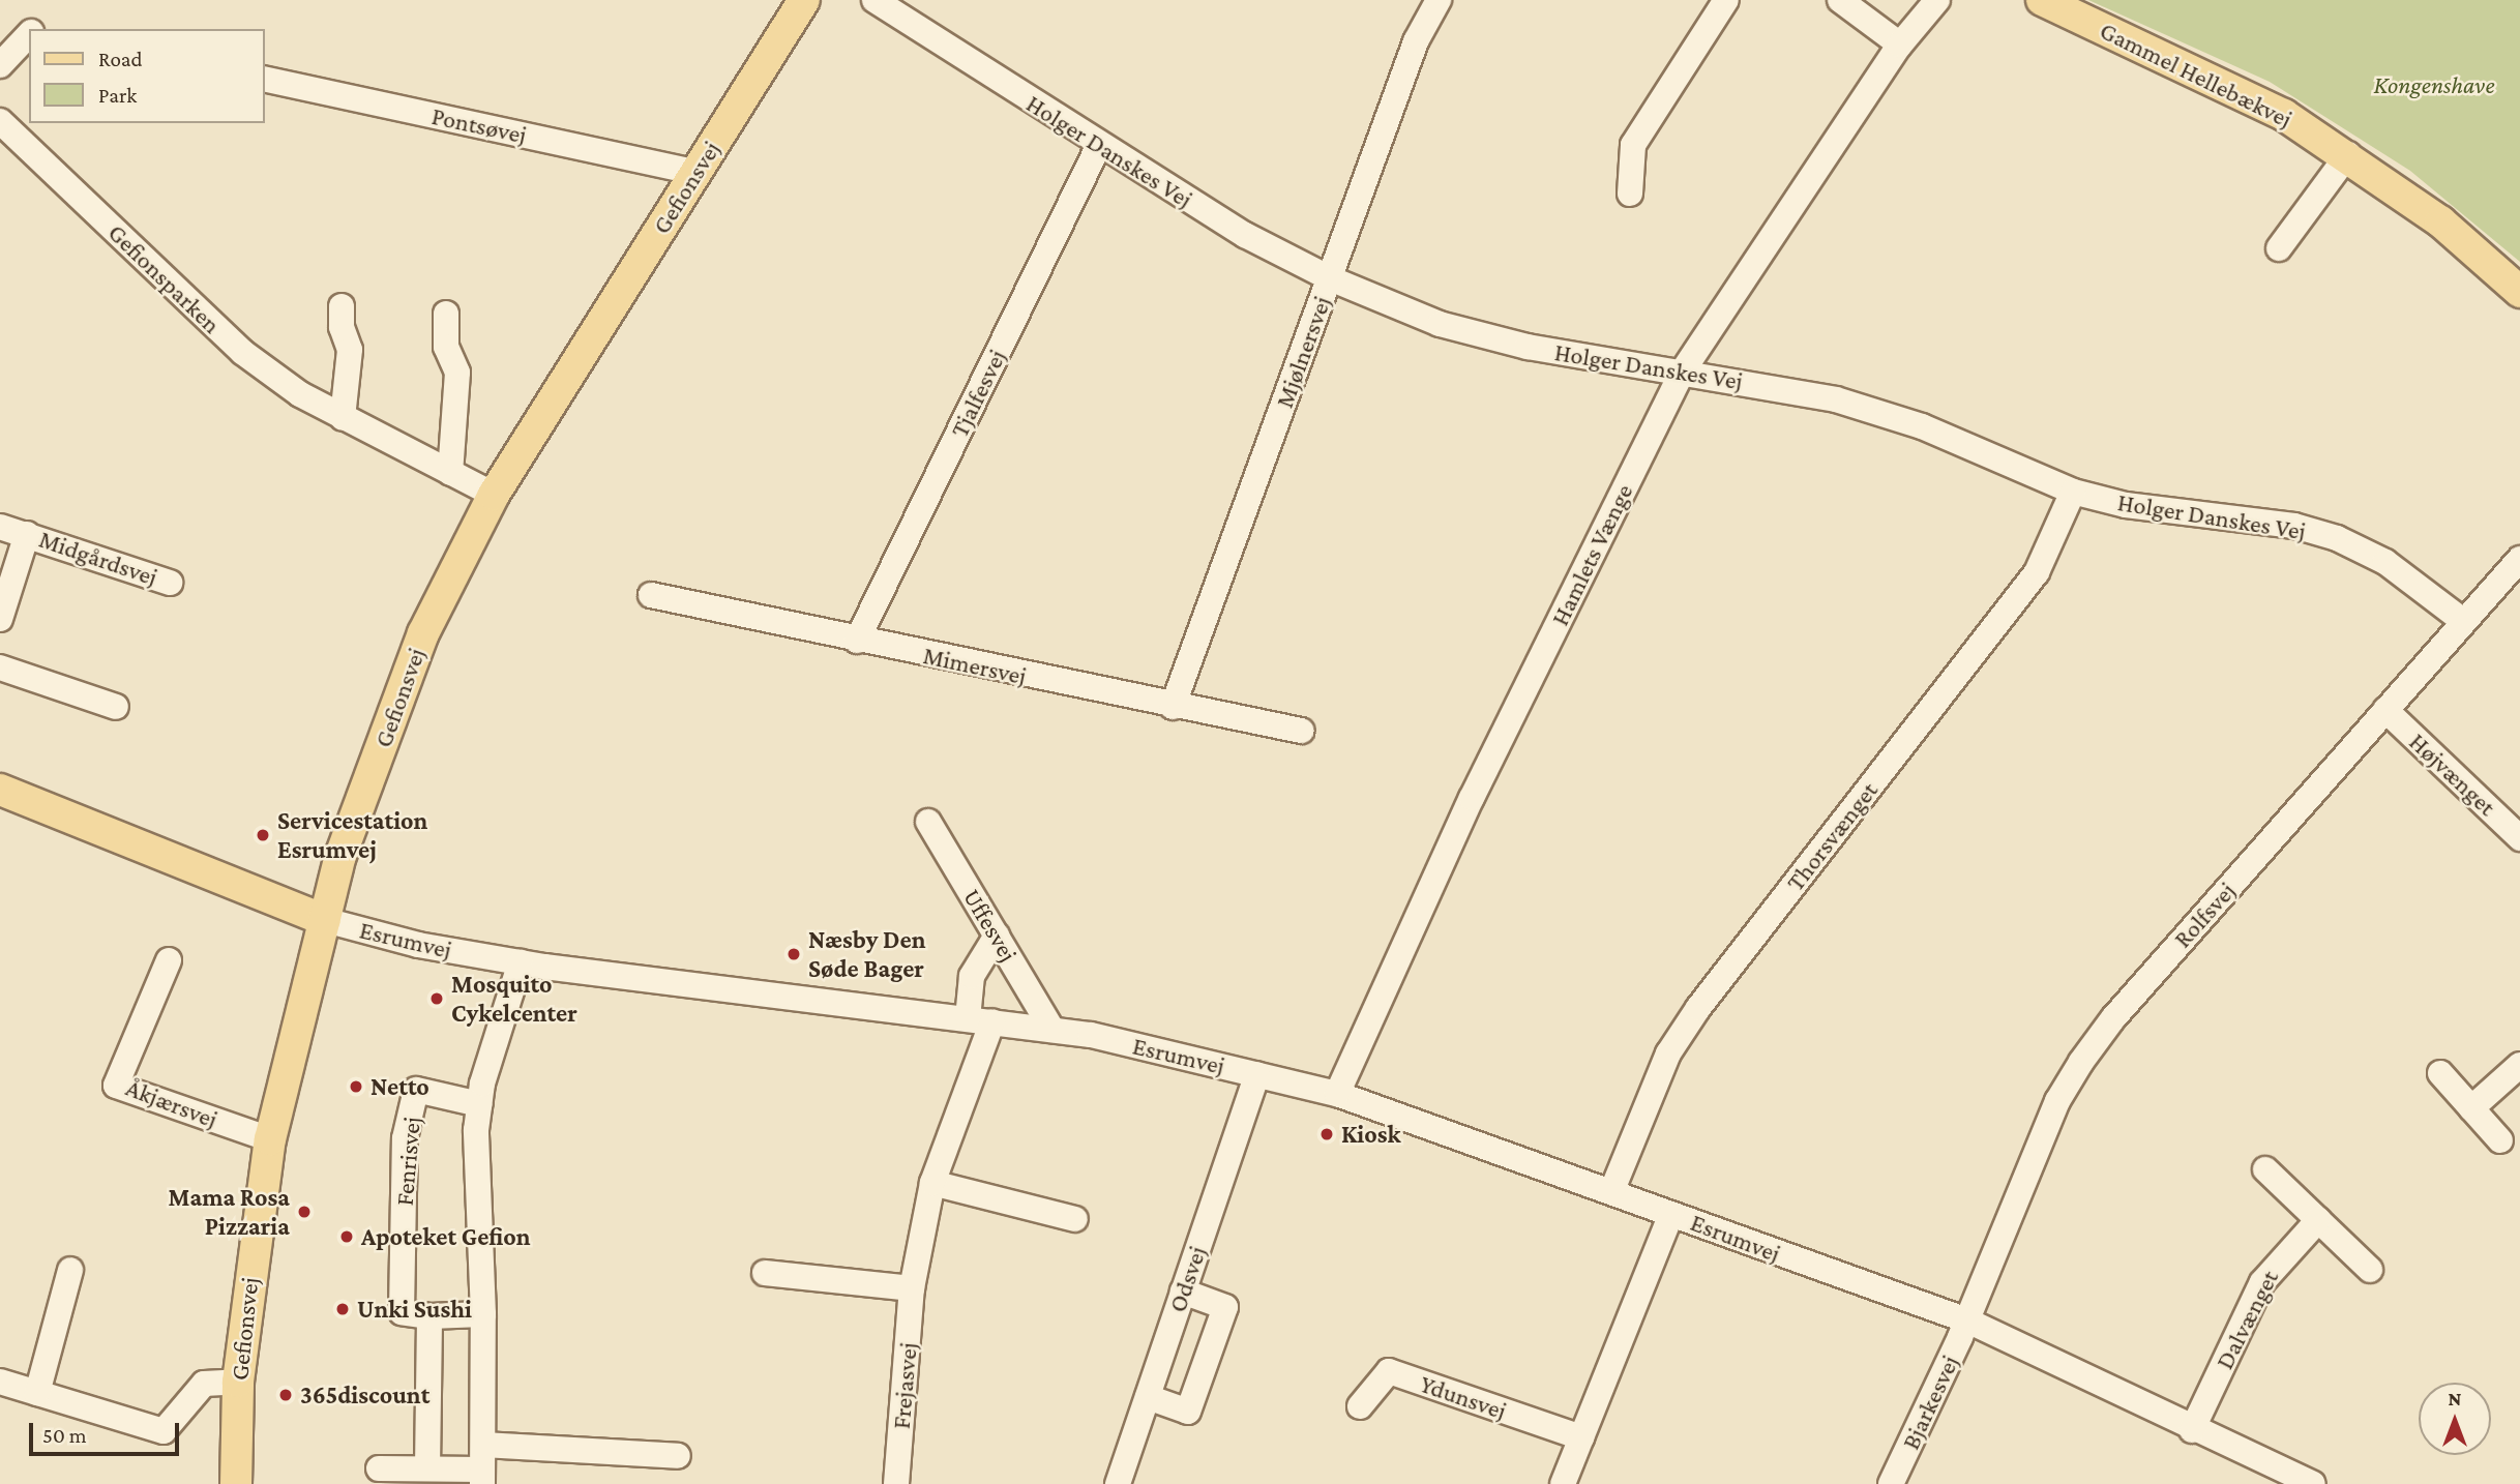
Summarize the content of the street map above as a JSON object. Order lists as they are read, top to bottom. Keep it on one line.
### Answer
{"streets":{"main road":["Gammel Hellebækvej","Gefionsvej","Esrumvej"],"street":["Pontsøvej","Holger Danskes Vej","Gefionsparken","Mjølnersvej","Tjalfesvej","Hamlets Vænge","Midgårdsvej","Mimersvej","Højvænget","Thorsvænget","Rolfsvej","Uffesvej","Åkjærsvej","Fenrisvej","Odsvej","Dalvænget","Frejasvej","Ydunsvej","Bjarkesvej"]},"crossings":[["Pontsøvej","Gefionsvej"],["Holger Danskes Vej","Mjølnersvej"],["Holger Danskes Vej","Tjalfesvej"],["Holger Danskes Vej","Hamlets Vænge"],["Holger Danskes Vej","Thorsvænget"],["Holger Danskes Vej","Rolfsvej"],["Gefionsvej","Gefionsparken"],["Gefionsvej","Esrumvej"],["Gefionsvej","Åkjærsvej"],["Mjølnersvej","Mimersvej"],["Tjalfesvej","Mimersvej"],["Hamlets Vænge","Esrumvej"],["Højvænget","Rolfsvej"],["Thorsvænget","Esrumvej"],["Rolfsvej","Esrumvej"],["Rolfsvej","Bjarkesvej"],["Uffesvej","Esrumvej"],["Uffesvej","Frejasvej"],["Esrumvej","Odsvej"],["Esrumvej","Dalvænget"],["Esrumvej","Frejasvej"],["Esrumvej","Bjarkesvej"]],"parks":["Kongenshave"],"places":["Servicestation Esrumvej","Næsby Den Søde Bager","Mosquito Cykelcenter","Netto","Kiosk","Mama Rosa Pizzaria","Apoteket Gefion","Unki Sushi","365discount"],"legend":["Road","Park"],"scale_bar":"50 m","north":"top"}
